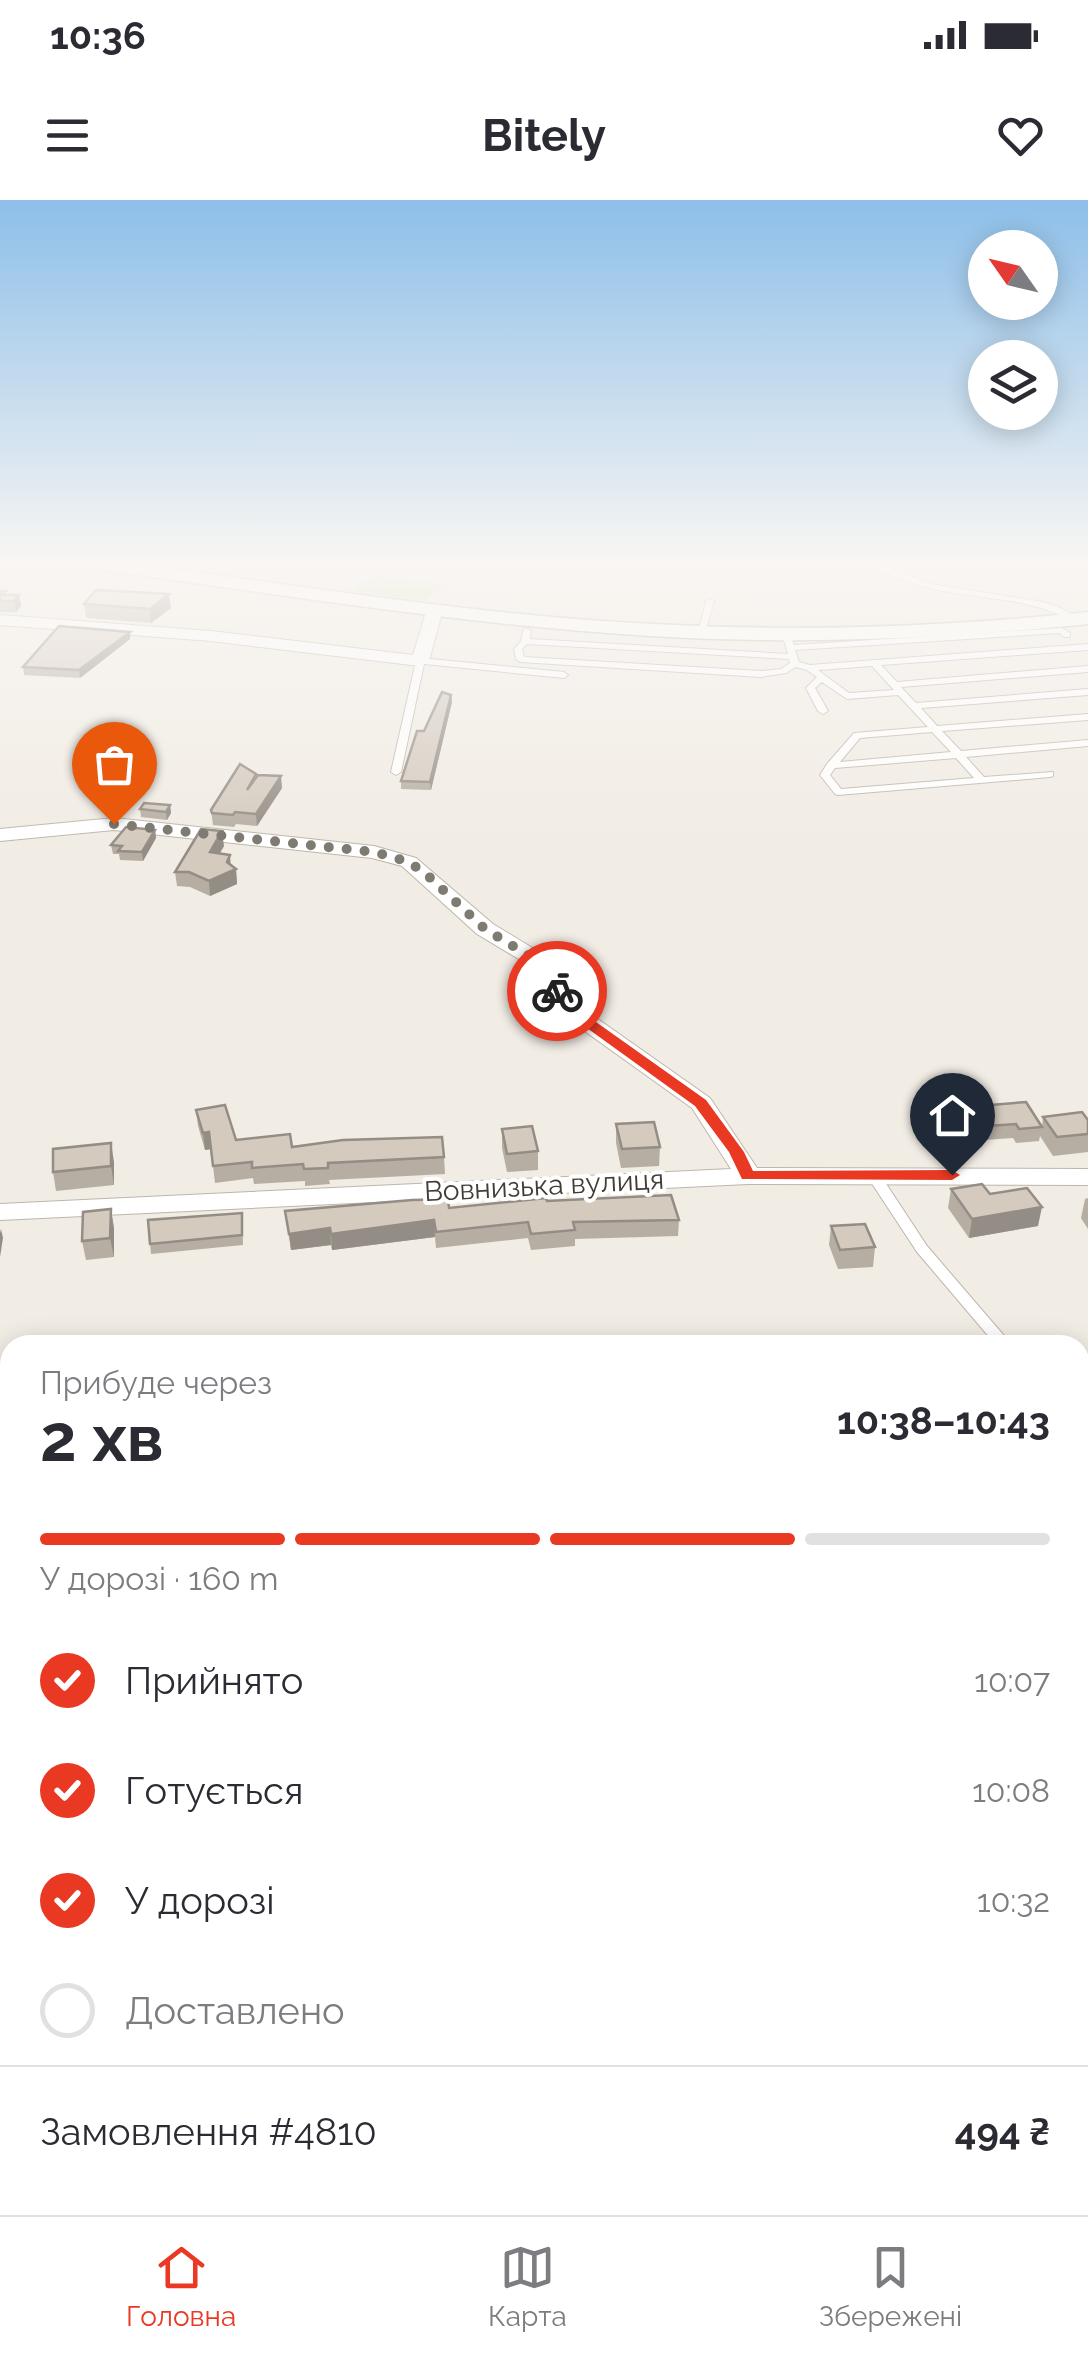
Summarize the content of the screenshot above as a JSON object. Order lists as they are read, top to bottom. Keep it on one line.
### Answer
{"streets":{"street":["Вовнизька вулиця"]},"north":"top left","page":{"status":"10:36","header":"Bitely","heading":["2 хв","Прибуде через","10:38–10:43"],"panel":["Замовлення #4810","494 ₴"],"bar":"У дорозі · 160 m","list":[["Прийнято","10:07"],["Готується","10:08"],["У дорозі","10:32"],"Доставлено"],"tabs":["Головна","Карта","Збережені"]}}
